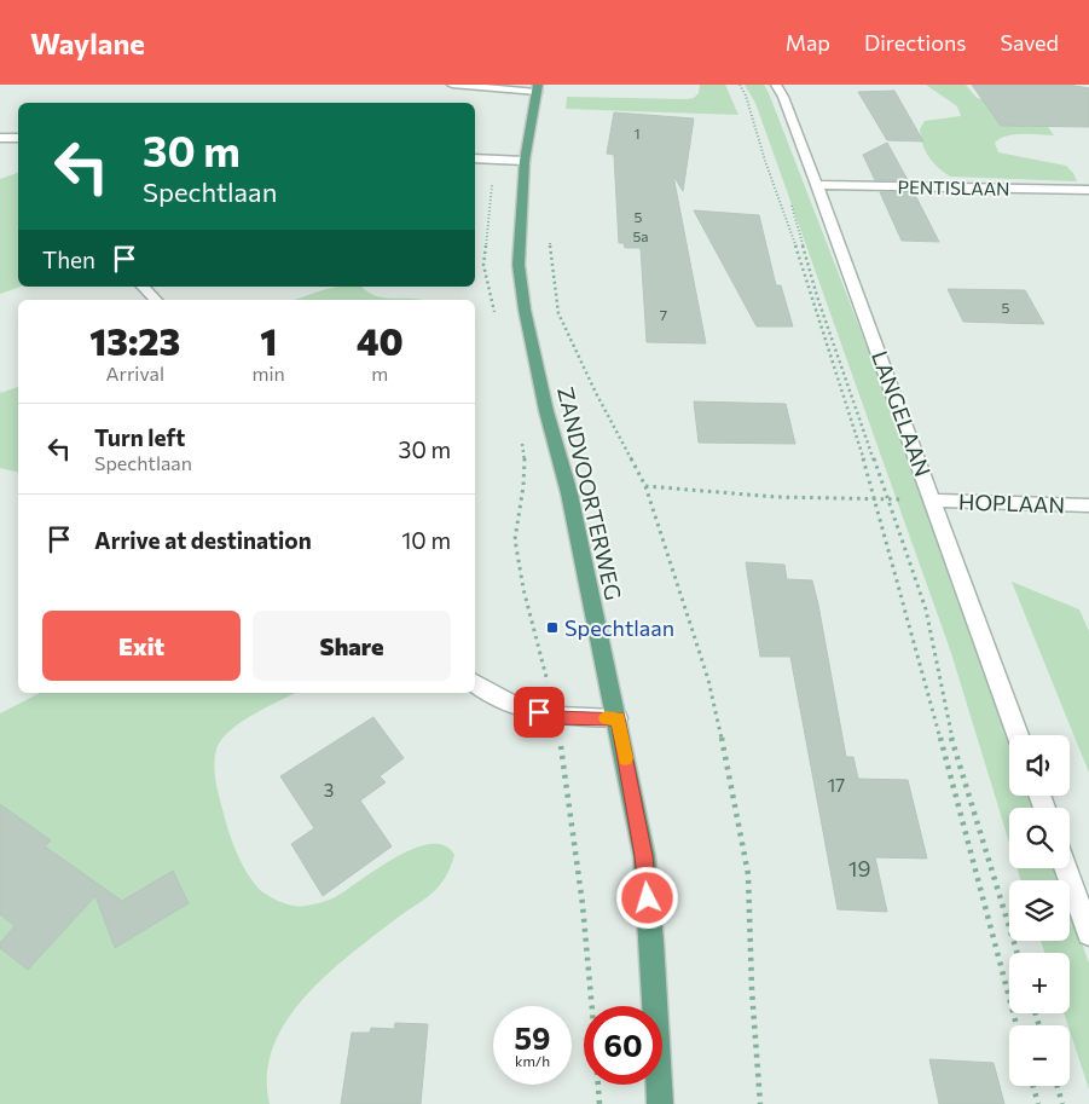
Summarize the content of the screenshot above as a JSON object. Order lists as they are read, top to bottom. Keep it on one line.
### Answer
{"streets":{"main road":["ZANDVOORTERWEG"],"street":["PENTISLAAN","LANGELAAN","HOPLAAN"]},"crossings":[["PENTISLAAN","LANGELAAN"],["LANGELAAN","HOPLAAN"]],"places":{"transit":["Spechtlaan"]},"house_numbers":["1","5","5a","5","7","17","3","19"],"page":{"header":"Waylane","nav":["Map","Directions","Saved"],"turn":["30 m","Spechtlaan"],"then":"Then","eta":["13:23","Arrival","1","min","40","m"],"list":[{"name":"Turn left","note":"Spechtlaan","value":"30 m"},{"name":"Arrive at destination","value":"10 m"}],"buttons":["Exit","Share"],"map_buttons":["+","−"],"speed":"59 km/h","limit":"60"}}
